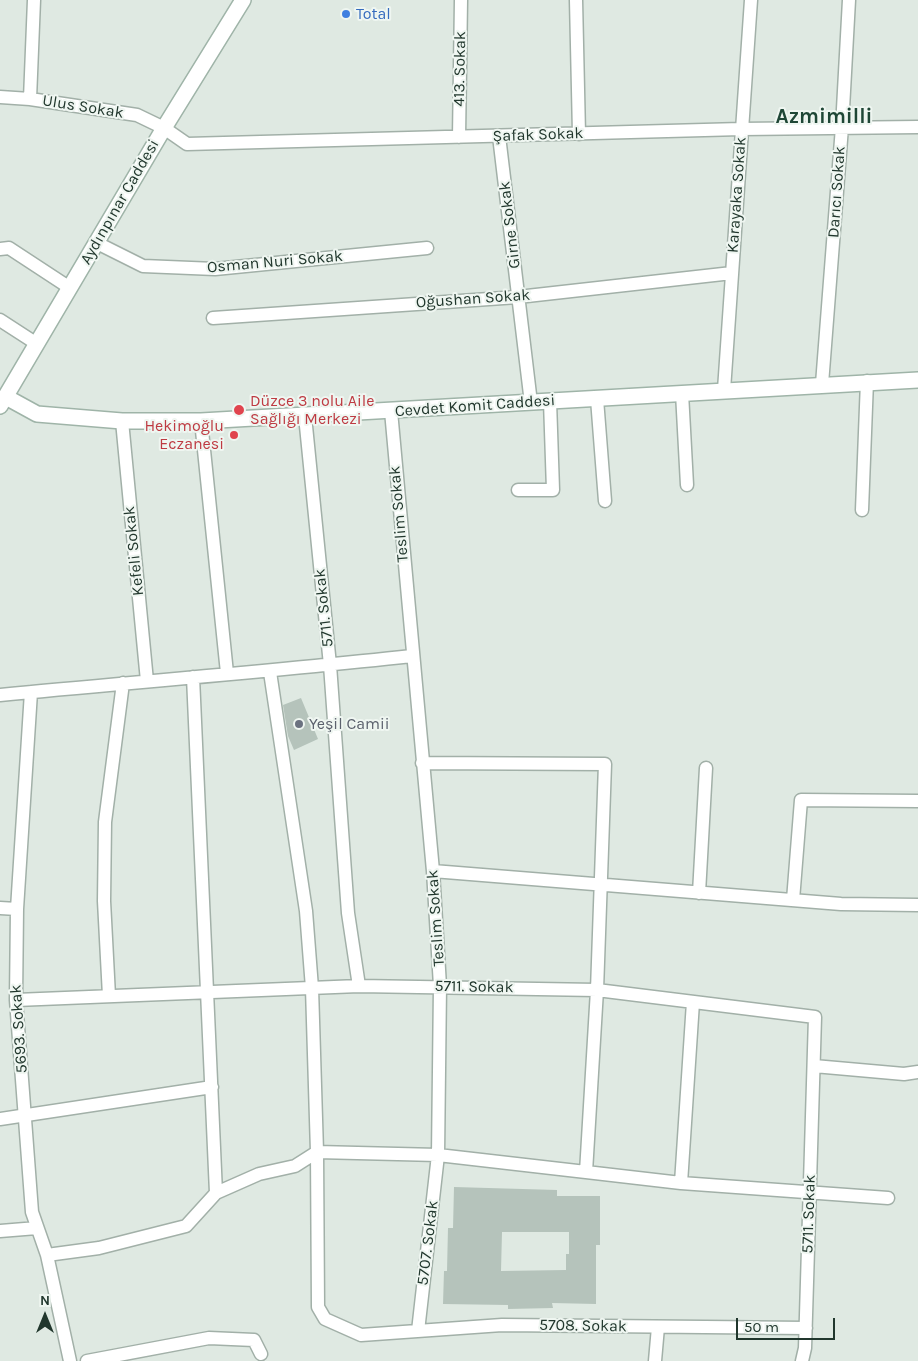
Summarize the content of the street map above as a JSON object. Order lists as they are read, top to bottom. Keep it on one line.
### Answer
{"streets":{"street":["413. Sokak","Ulus Sokak","Şafak Sokak","Darıcı Sokak","Karayaka Sokak","Aydınpınar Caddesi","Girne Sokak","Osman Nuri Sokak","Oğushan Sokak","Cevdet Komit Caddesi","Teslim Sokak","Kefeli Sokak","5711. Sokak","5693. Sokak","5707. Sokak","5708. Sokak"]},"crossings":[["413. Sokak","Şafak Sokak"],["Ulus Sokak","Şafak Sokak"],["Ulus Sokak","Aydınpınar Caddesi"],["Şafak Sokak","Darıcı Sokak"],["Şafak Sokak","Karayaka Sokak"],["Şafak Sokak","Aydınpınar Caddesi"],["Şafak Sokak","Girne Sokak"],["Darıcı Sokak","Cevdet Komit Caddesi"],["Karayaka Sokak","Oğushan Sokak"],["Karayaka Sokak","Cevdet Komit Caddesi"],["Aydınpınar Caddesi","Osman Nuri Sokak"],["Aydınpınar Caddesi","Cevdet Komit Caddesi"],["Girne Sokak","Oğushan Sokak"],["Girne Sokak","Cevdet Komit Caddesi"],["Cevdet Komit Caddesi","Teslim Sokak"],["Cevdet Komit Caddesi","Kefeli Sokak"],["Cevdet Komit Caddesi","5711. Sokak"],["Teslim Sokak","5711. Sokak"],["Teslim Sokak","5707. Sokak"],["5711. Sokak","5708. Sokak"],["5707. Sokak","5708. Sokak"]],"districts":["Azmimilli"],"places":["Total","Düzce 3 nolu Aile Sağlığı Merkezi","Hekimoğlu Eczanesi","Yeşil Camii"],"scale_bar":"50 m","north":"top"}
